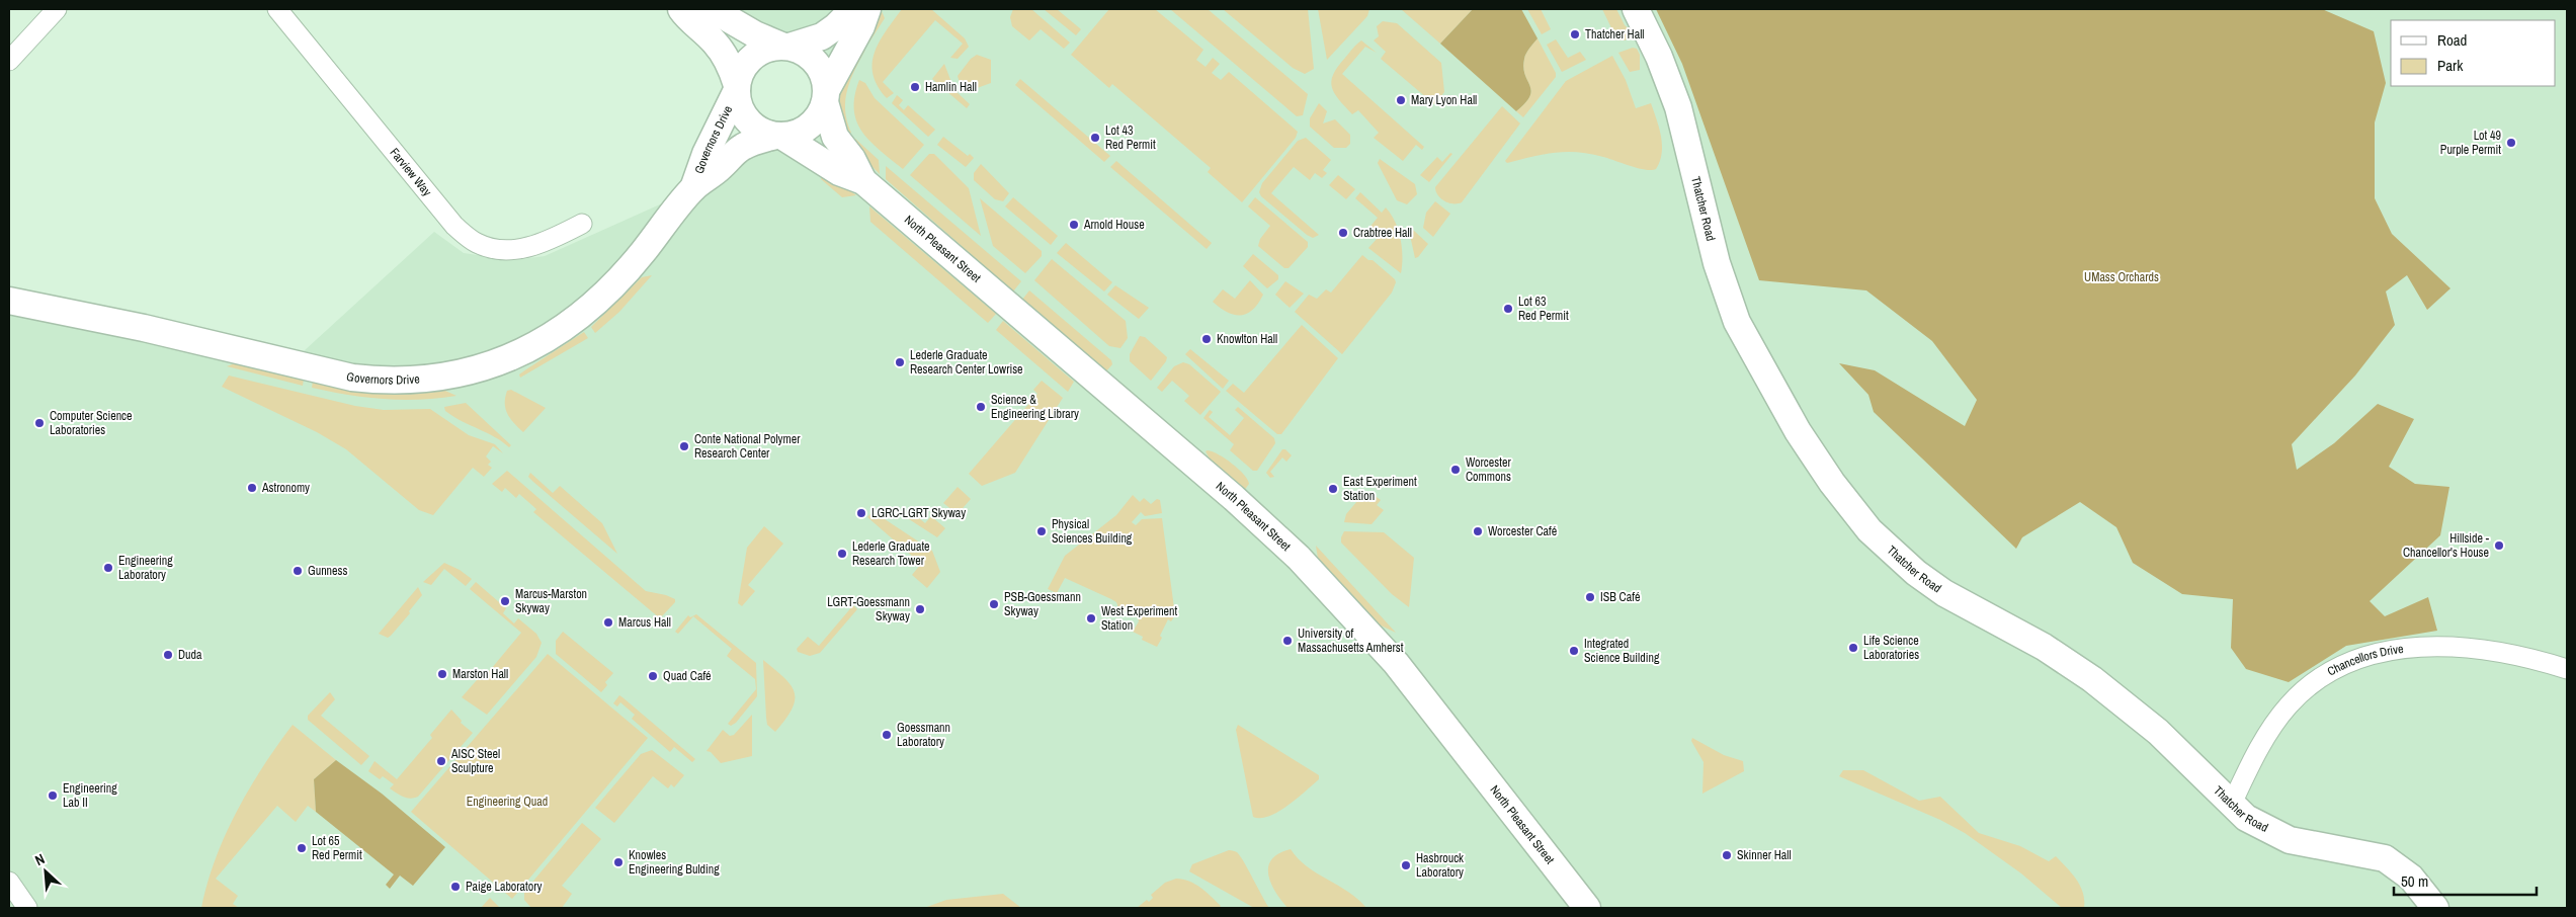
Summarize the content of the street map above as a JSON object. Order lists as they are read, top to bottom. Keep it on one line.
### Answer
{"streets":{"main road":["Governors Drive","Thatcher Road","North Pleasant Street"],"street":["Farview Way","Chancellors Drive"]},"crossings":[["Governors Drive","North Pleasant Street"],["Thatcher Road","Chancellors Drive"]],"parks":["UMass Orchards","Engineering Quad"],"places":["Thatcher Hall","Hamlin Hall","Mary Lyon Hall","Lot 43 Red Permit","Lot 49 Purple Permit","Arnold House","Crabtree Hall","Lot 63 Red Permit","Knowlton Hall","Lederle Graduate Research Center Lowrise","Science & Engineering Library","Computer Science Laboratories","Conte National Polymer Research Center","Worcester Commons","Astronomy","East Experiment Station","LGRC-LGRT Skyway","Physical Sciences Building","Worcester Café","Hillside - Chancellor's House","Lederle Graduate Research Tower","Engineering Laboratory","Gunness","ISB Café","Marcus-Marston Skyway","PSB-Goessmann Skyway","LGRT-Goessmann Skyway","West Experiment Station","Marcus Hall","University of Massachusetts Amherst","Life Science Laboratories","Integrated Science Building","Duda","Marston Hall","Quad Café","Goessmann Laboratory","AISC Steel Sculpture","Engineering Lab II","Lot 65 Red Permit","Skinner Hall","Knowles Engineering Bulding","Hasbrouck Laboratory","Paige Laboratory"],"legend":["Road","Park"],"scale_bar":"50 m","north":"top left"}
